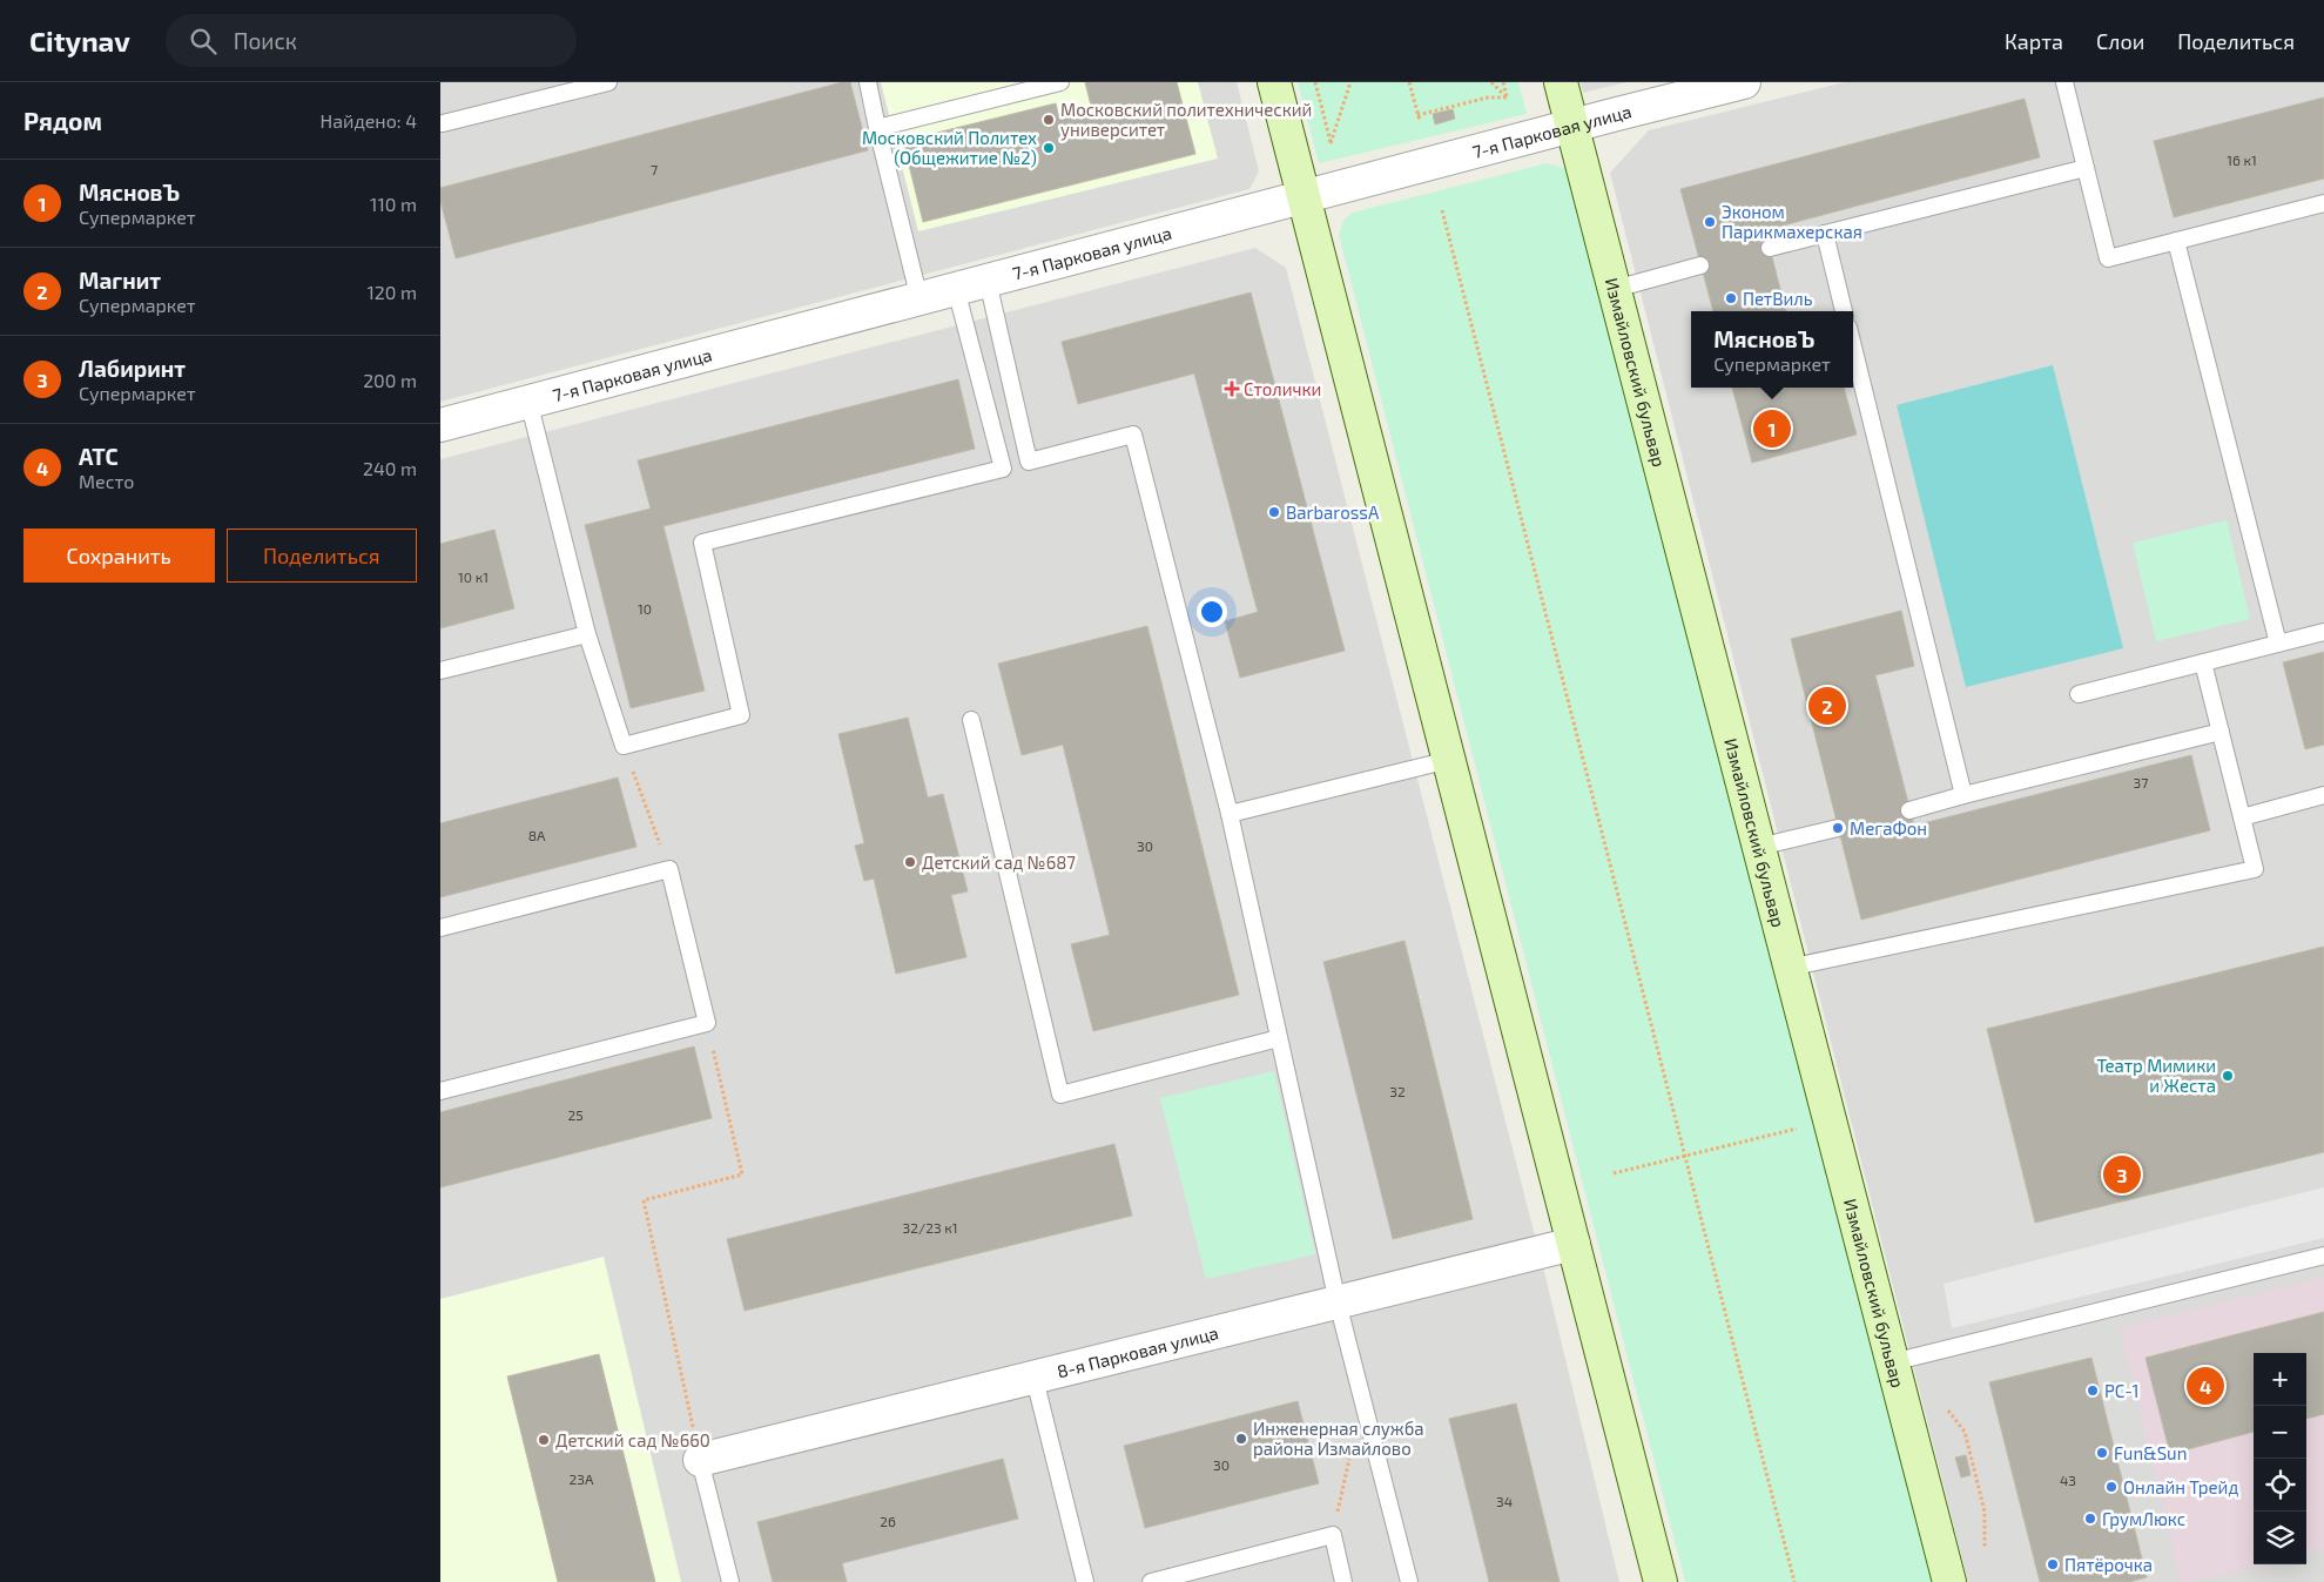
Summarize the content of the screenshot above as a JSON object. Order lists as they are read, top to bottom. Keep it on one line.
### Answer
{"streets":{"street":["7-я Парковая улица","Измайловский бульвар","8-я Парковая улица"]},"crossings":[["7-я Парковая улица","Измайловский бульвар"]],"places":{"other":["Московский политехнический университет","Московский Политех (Общежитие №2)","Эконом Парикмахерская","ПетВиль","BarbarossA","МегаФон","Детский сад №687","Театр Мимики и Жеста","PC-1","Инженерная служба района Измайлово","Детский сад №660","Fun&Sun","Онлайн Трейд","ГрумЛюкс","Пятёрочка"],"health":["Столички"]},"house_numbers":["16 к1","7","10 к1","10","37","8А","30","32","25","32/23 к1","30","23А","43","34","26"],"page":{"header":"Citynav","search":"Поиск","nav":["Карта","Слои","Поделиться"],"heading":["Рядом","Найдено: 4"],"list":[{"mark":"1","name":"МясновЪ","note":"Супермаркет","value":"110 m"},{"mark":"2","name":"Магнит","note":"Супермаркет","value":"120 m"},{"mark":"3","name":"Лабиринт","note":"Супермаркет","value":"200 m"},{"mark":"4","name":"АТС","note":"Место","value":"240 m"}],"popup":["МясновЪ","Супермаркет"],"pins":["1","2","3","4"],"buttons":["Сохранить","Поделиться"],"map_buttons":["+","−"]}}
